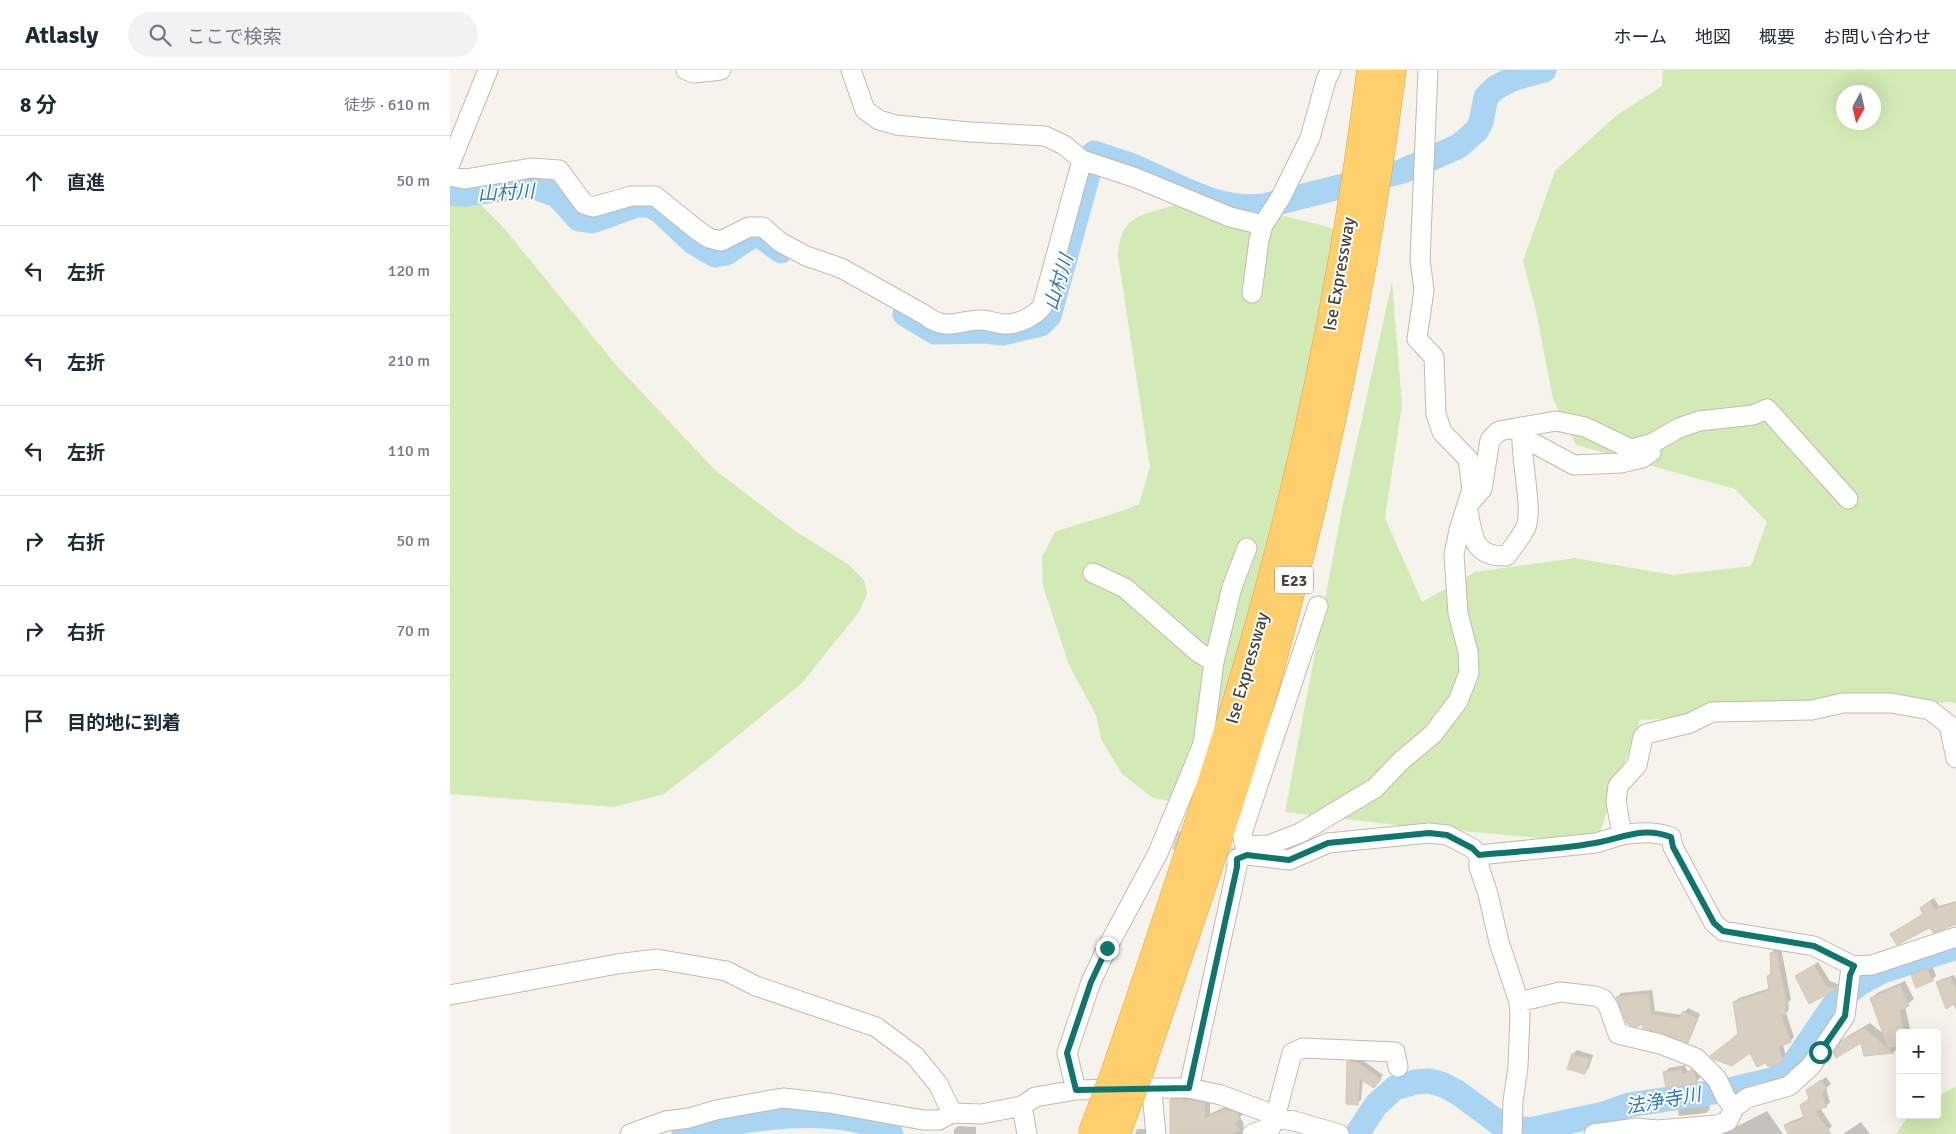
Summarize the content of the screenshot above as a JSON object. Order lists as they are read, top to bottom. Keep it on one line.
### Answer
{"streets":{"highway":["Ise Expressway","E23"]},"water":["山村川","法浄寺川"],"north":"bottom","page":{"header":"Atlasly","search":"ここで検索","nav":["ホーム","地図","概要","お問い合わせ"],"heading":["8 分","徒歩 · 610 m"],"list":[["直進","50 m"],["左折","120 m"],["左折","210 m"],["左折","110 m"],["右折","50 m"],["右折","70 m"],"目的地に到着"],"map_buttons":["+","−"]}}
